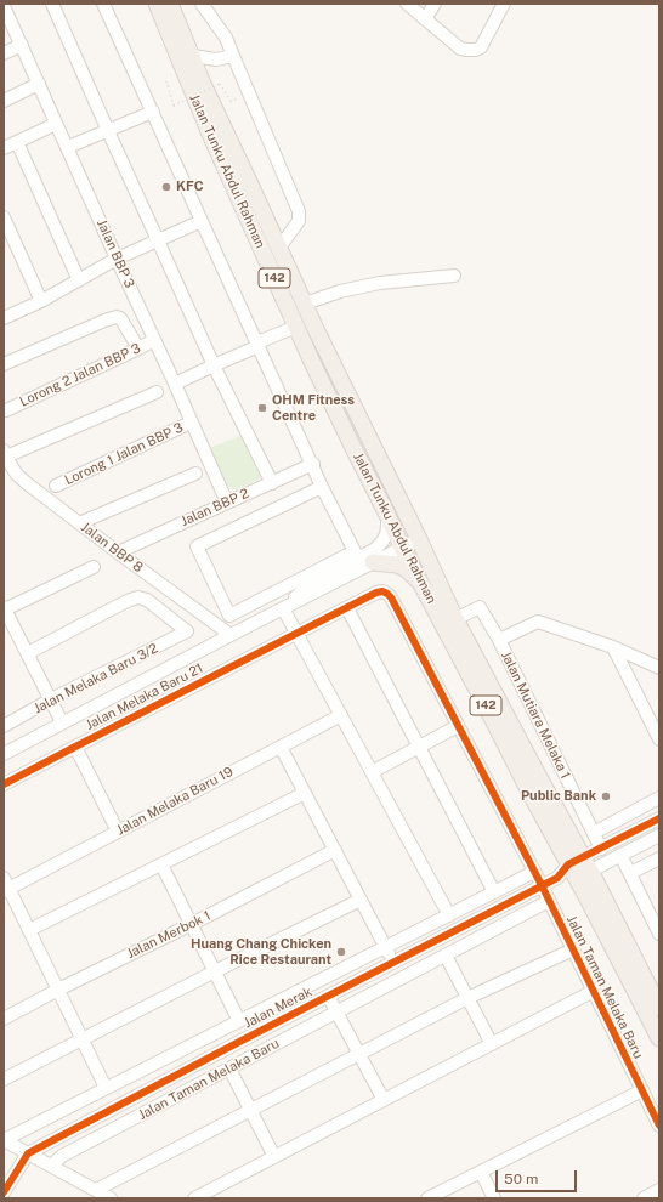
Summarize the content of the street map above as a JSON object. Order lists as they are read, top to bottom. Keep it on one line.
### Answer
{"streets":{"main road":["Jalan Tunku Abdul Rahman","142"],"street":["Jalan BBP 3","Lorong 2 Jalan BBP 3","Lorong 1 Jalan BBP 3","Jalan BBP 2","Jalan BBP 8","Jalan Melaka Baru 3/2","Jalan Melaka Baru 21","Jalan Mutiara Melaka 1","Jalan Melaka Baru 19","Jalan Merbok 1","Jalan Taman Melaka Baru","Jalan Merak"]},"crossings":[["Jalan Tunku Abdul Rahman","Jalan Mutiara Melaka 1"],["Jalan Tunku Abdul Rahman","Jalan Merak"],["Jalan BBP 3","Lorong 2 Jalan BBP 3"],["Jalan BBP 3","Lorong 1 Jalan BBP 3"],["Jalan BBP 3","Jalan BBP 2"],["Jalan BBP 2","Jalan BBP 8"],["Jalan Melaka Baru 21","Jalan Taman Melaka Baru"],["Jalan Taman Melaka Baru","Jalan Merak"]],"places":["KFC","OHM Fitness Centre","Public Bank","Huang Chang Chicken Rice Restaurant"],"scale_bar":"50 m"}
